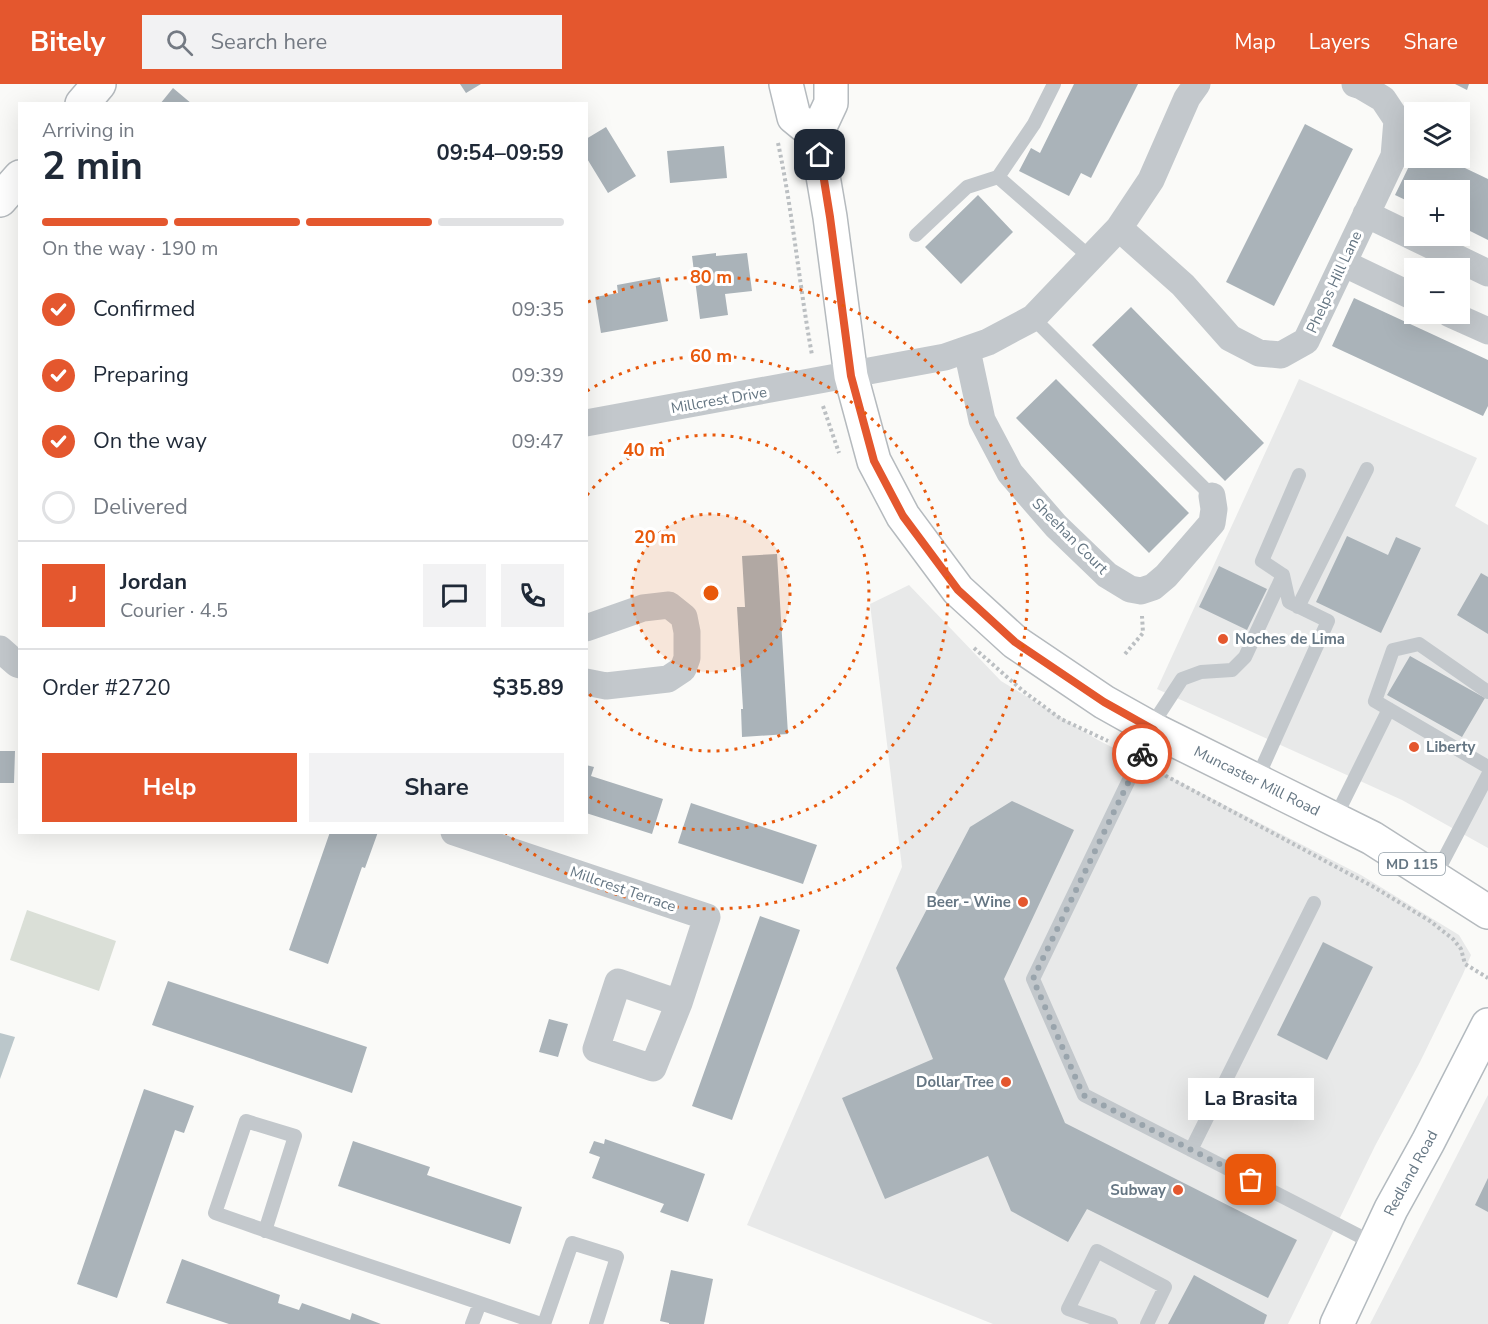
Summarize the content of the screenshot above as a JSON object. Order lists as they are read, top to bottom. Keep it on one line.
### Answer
{"streets":{"main road":["Muncaster Mill Road","MD 115","Redland Road"],"street":["Phelps Hill Lane","Millcrest Drive","Sheehan Court","Millcrest Terrace"]},"crossings":[["Millcrest Drive","Muncaster Mill Road"]],"places":["Noches de Lima","Liberty","Beer - Wine","Dollar Tree","La Brasita","Subway"],"page":{"header":"Bitely","search":"Search here","nav":["Map","Layers","Share"],"map_buttons":["+","−"],"heading":["2 min","Arriving in","09:54–09:59"],"panel":["Jordan","Courier · 4.5","Order #2720","$35.89"],"bar":"On the way · 190 m","list":[["Confirmed","09:35"],["Preparing","09:39"],["On the way","09:47"],"Delivered"],"round":"J","buttons":["Help","Share"],"bubble":"La Brasita"},"rings":["80 m","60 m","40 m","20 m"]}
